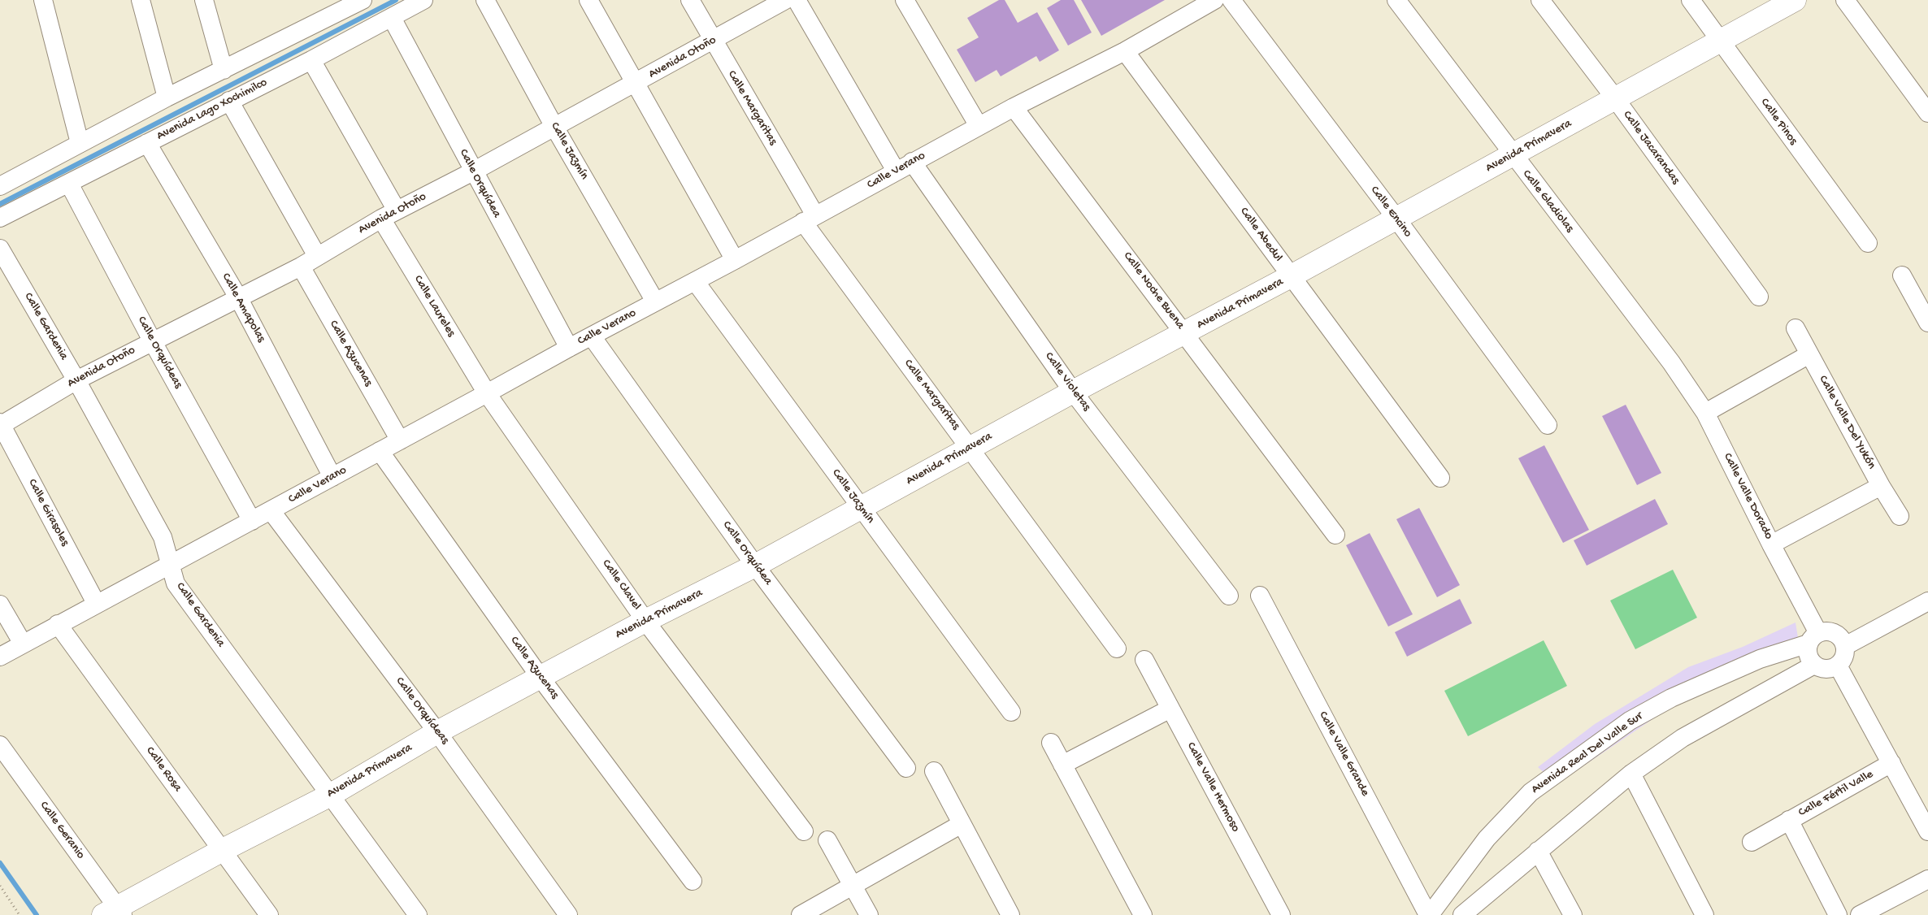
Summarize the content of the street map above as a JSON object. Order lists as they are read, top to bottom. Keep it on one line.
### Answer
{"streets":{"street":["Avenida Otoño","Calle Margaritas","Avenida Lago Xochimilco","Calle Pinos","Avenida Primavera","Calle Jacarandas","Calle Jazmín","Calle Verano","Calle Orquídea","Calle Gladiolas","Calle Encino","Calle Abedul","Calle Noche Buena","Calle Laureles","Calle Amapolas","Calle Gardenia","Calle Orquídeas","Calle Azucenas","Calle Violetas","Calle Valle Del Yukón","Calle Valle Dorado","Calle Girasoles","Calle Clavel","Avenida Real Del Valle Sur","Calle Valle Grande","Calle Rosa","Calle Valle Hermoso","Calle Fértil Valle","Calle Geranio"]},"crossings":[["Avenida Otoño","Calle Margaritas"],["Avenida Otoño","Calle Jazmín"],["Avenida Otoño","Calle Orquídea"],["Avenida Otoño","Calle Laureles"],["Avenida Otoño","Calle Amapolas"],["Avenida Otoño","Calle Gardenia"],["Avenida Otoño","Calle Orquídeas"],["Avenida Otoño","Calle Azucenas"],["Avenida Otoño","Calle Girasoles"],["Calle Margaritas","Avenida Primavera"],["Calle Margaritas","Calle Verano"],["Avenida Lago Xochimilco","Calle Orquídea"],["Avenida Lago Xochimilco","Calle Laureles"],["Avenida Lago Xochimilco","Calle Amapolas"],["Avenida Lago Xochimilco","Calle Orquídeas"],["Calle Pinos","Avenida Primavera"],["Avenida Primavera","Calle Jacarandas"],["Avenida Primavera","Calle Jazmín"],["Avenida Primavera","Calle Orquídea"],["Avenida Primavera","Calle Gladiolas"],["Avenida Primavera","Calle Encino"],["Avenida Primavera","Calle Abedul"],["Avenida Primavera","Calle Noche Buena"],["Avenida Primavera","Calle Gardenia"],["Avenida Primavera","Calle Orquídeas"],["Avenida Primavera","Calle Azucenas"],["Avenida Primavera","Calle Violetas"],["Avenida Primavera","Calle Clavel"],["Avenida Primavera","Calle Rosa"],["Avenida Primavera","Calle Geranio"],["Calle Jazmín","Calle Verano"],["Calle Verano","Calle Orquídea"],["Calle Verano","Calle Abedul"],["Calle Verano","Calle Noche Buena"],["Calle Verano","Calle Laureles"],["Calle Verano","Calle Amapolas"],["Calle Verano","Calle Gardenia"],["Calle Verano","Calle Orquídeas"],["Calle Verano","Calle Azucenas"],["Calle Verano","Calle Violetas"],["Calle Verano","Calle Girasoles"],["Calle Verano","Calle Clavel"],["Calle Verano","Calle Rosa"],["Calle Gladiolas","Calle Valle Dorado"],["Calle Laureles","Calle Clavel"],["Calle Valle Dorado","Avenida Real Del Valle Sur"],["Avenida Real Del Valle Sur","Calle Valle Grande"]]}
